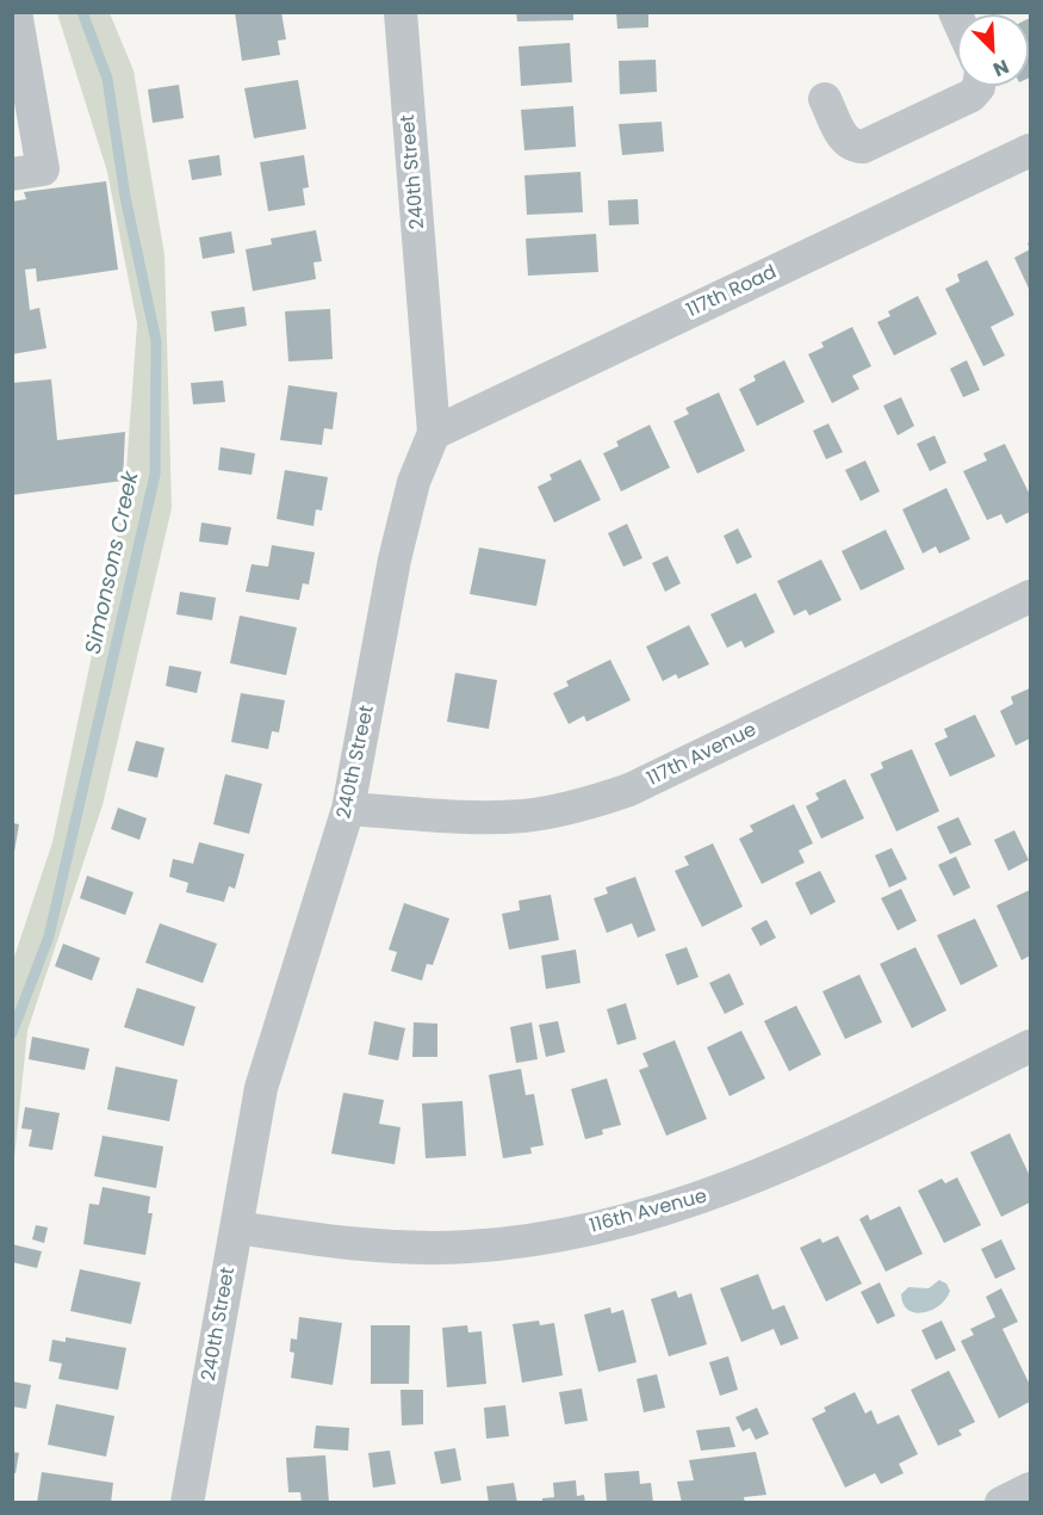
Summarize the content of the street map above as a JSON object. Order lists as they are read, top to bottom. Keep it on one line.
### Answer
{"streets":{"street":["240th Street","117th Road","117th Avenue","116th Avenue"]},"crossings":[["240th Street","117th Road"],["240th Street","117th Avenue"],["240th Street","116th Avenue"]],"water":["Simonsons Creek"],"north":"bottom right"}
